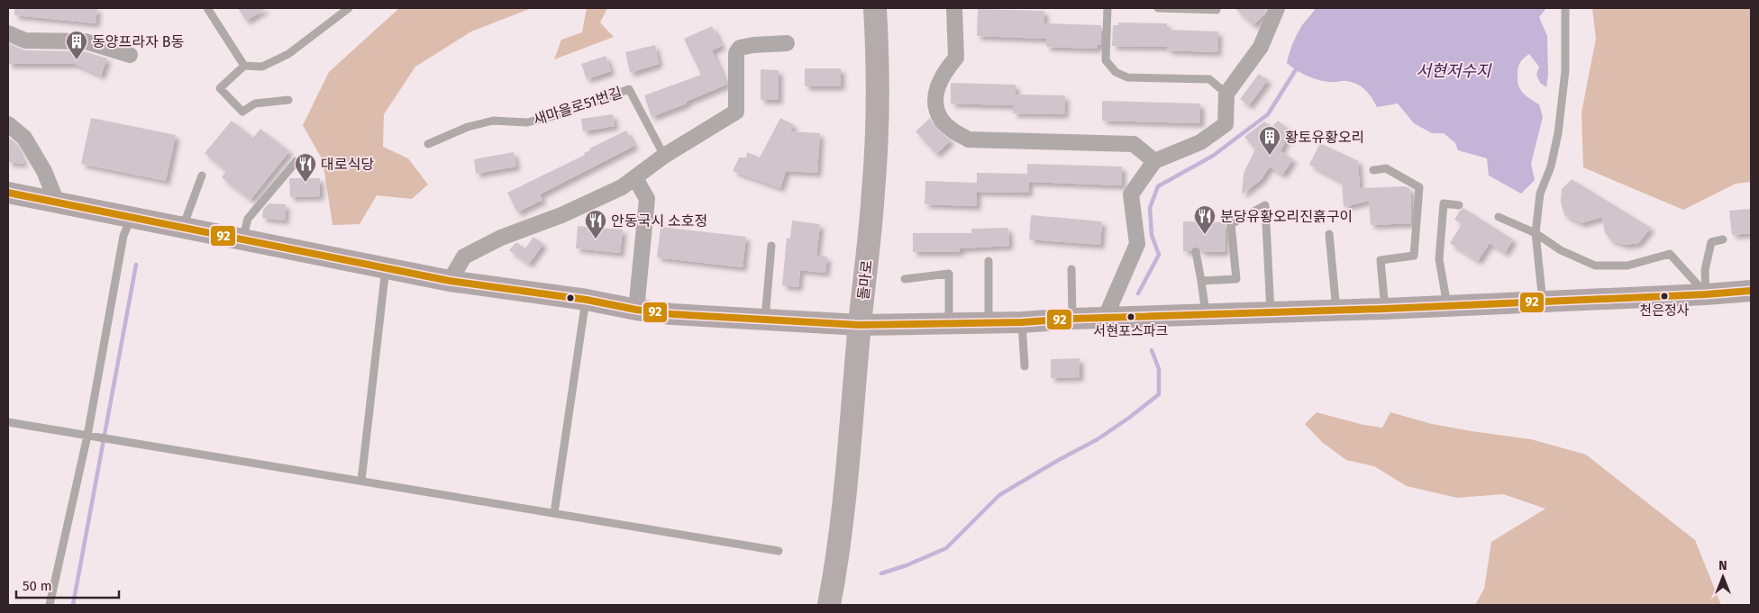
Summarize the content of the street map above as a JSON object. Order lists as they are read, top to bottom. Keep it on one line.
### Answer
{"streets":{"main road":["돌마로"],"lane":["새마을로51번길"]},"water":["서현저수지"],"places":{"building":["동양프라자 B동","황토유황오리"],"restaurant":["대로식당","분당유황오리진흙구이","안동국시 소호정"],"other":["천은정사","서현포스파크"]},"lines":["transit line 92"],"scale_bar":"50 m","north":"top"}
